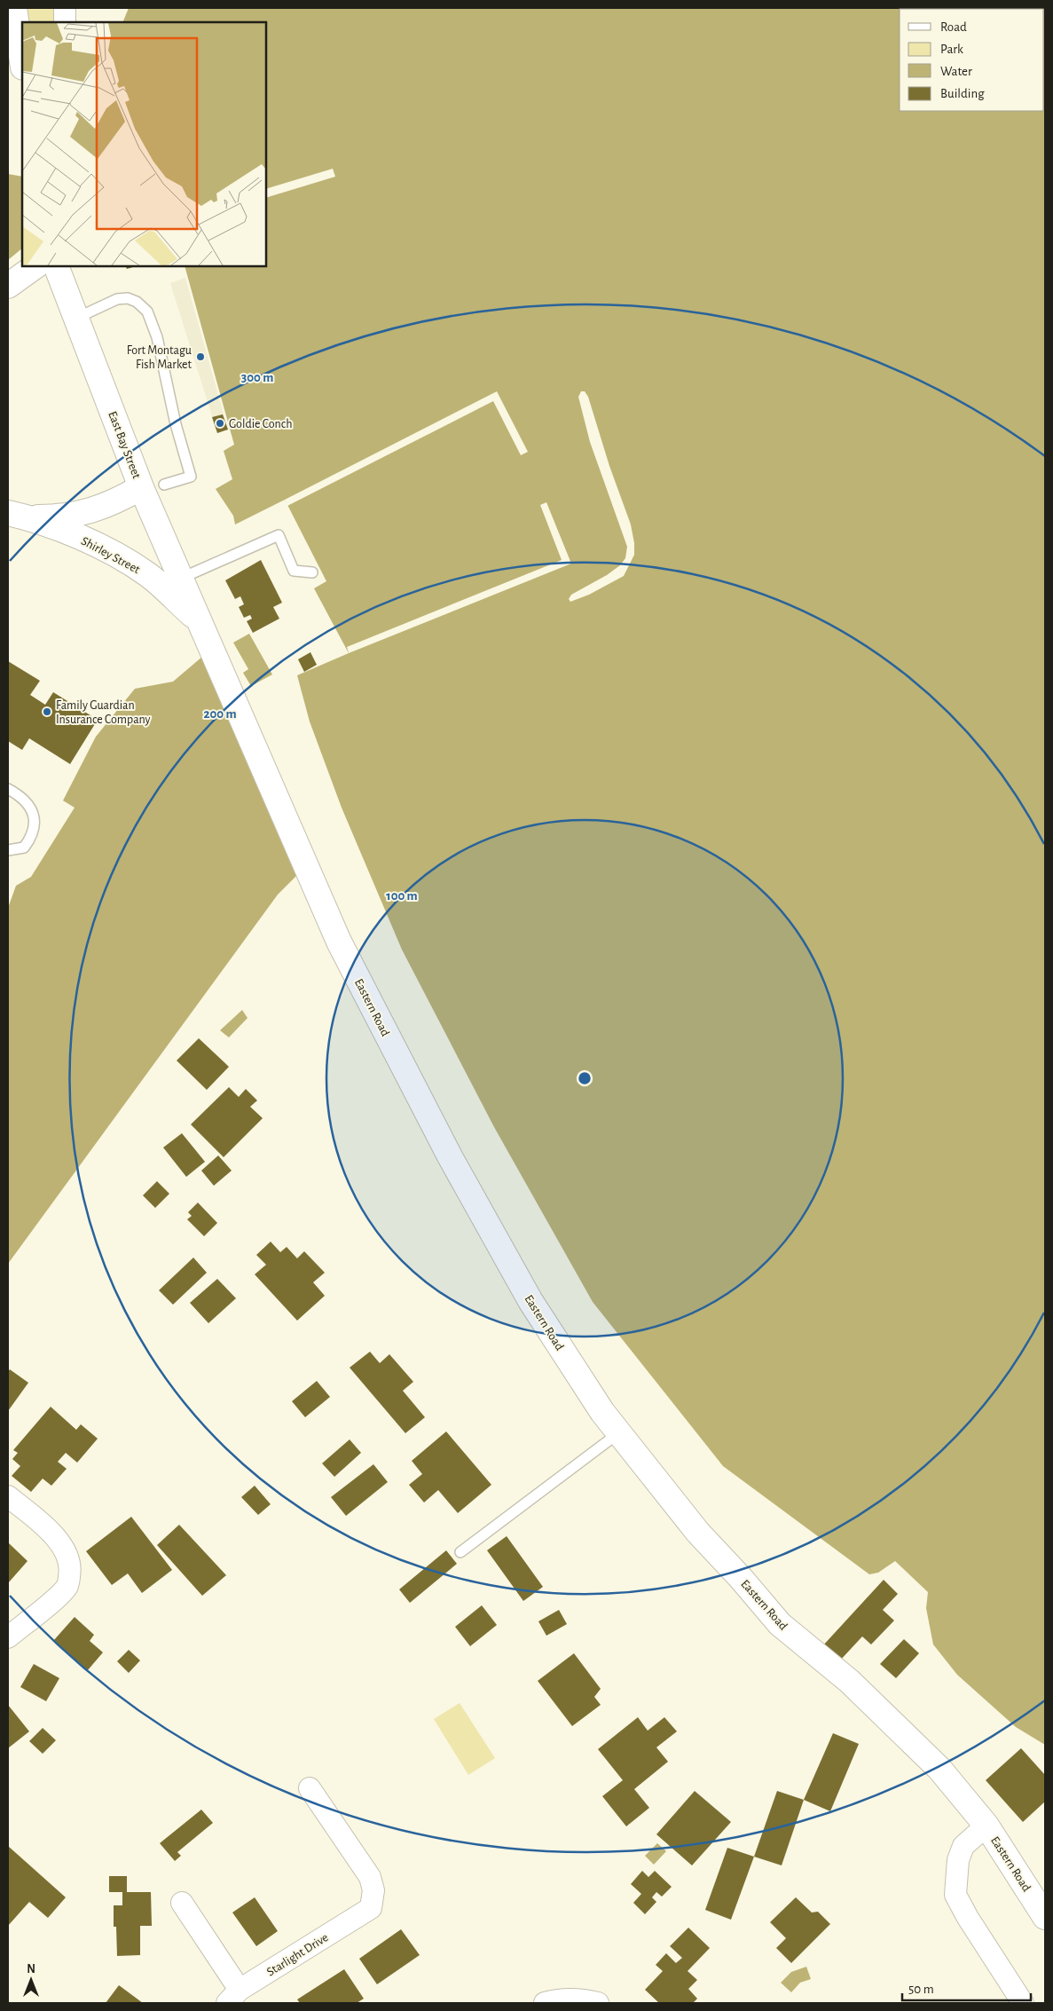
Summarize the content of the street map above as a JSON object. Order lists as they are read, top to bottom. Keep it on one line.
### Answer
{"streets":{"main road":["East Bay Street","Shirley Street","Eastern Road"],"street":["Starlight Drive"]},"crossings":[["East Bay Street","Shirley Street"],["East Bay Street","Eastern Road"],["Shirley Street","Eastern Road"]],"places":["Fort Montagu Fish Market","Goldie Conch","Family Guardian Insurance Company"],"legend":["Road","Park","Water","Building"],"scale_bar":"50 m","north":"top","rings":["300 m","200 m","100 m"]}
